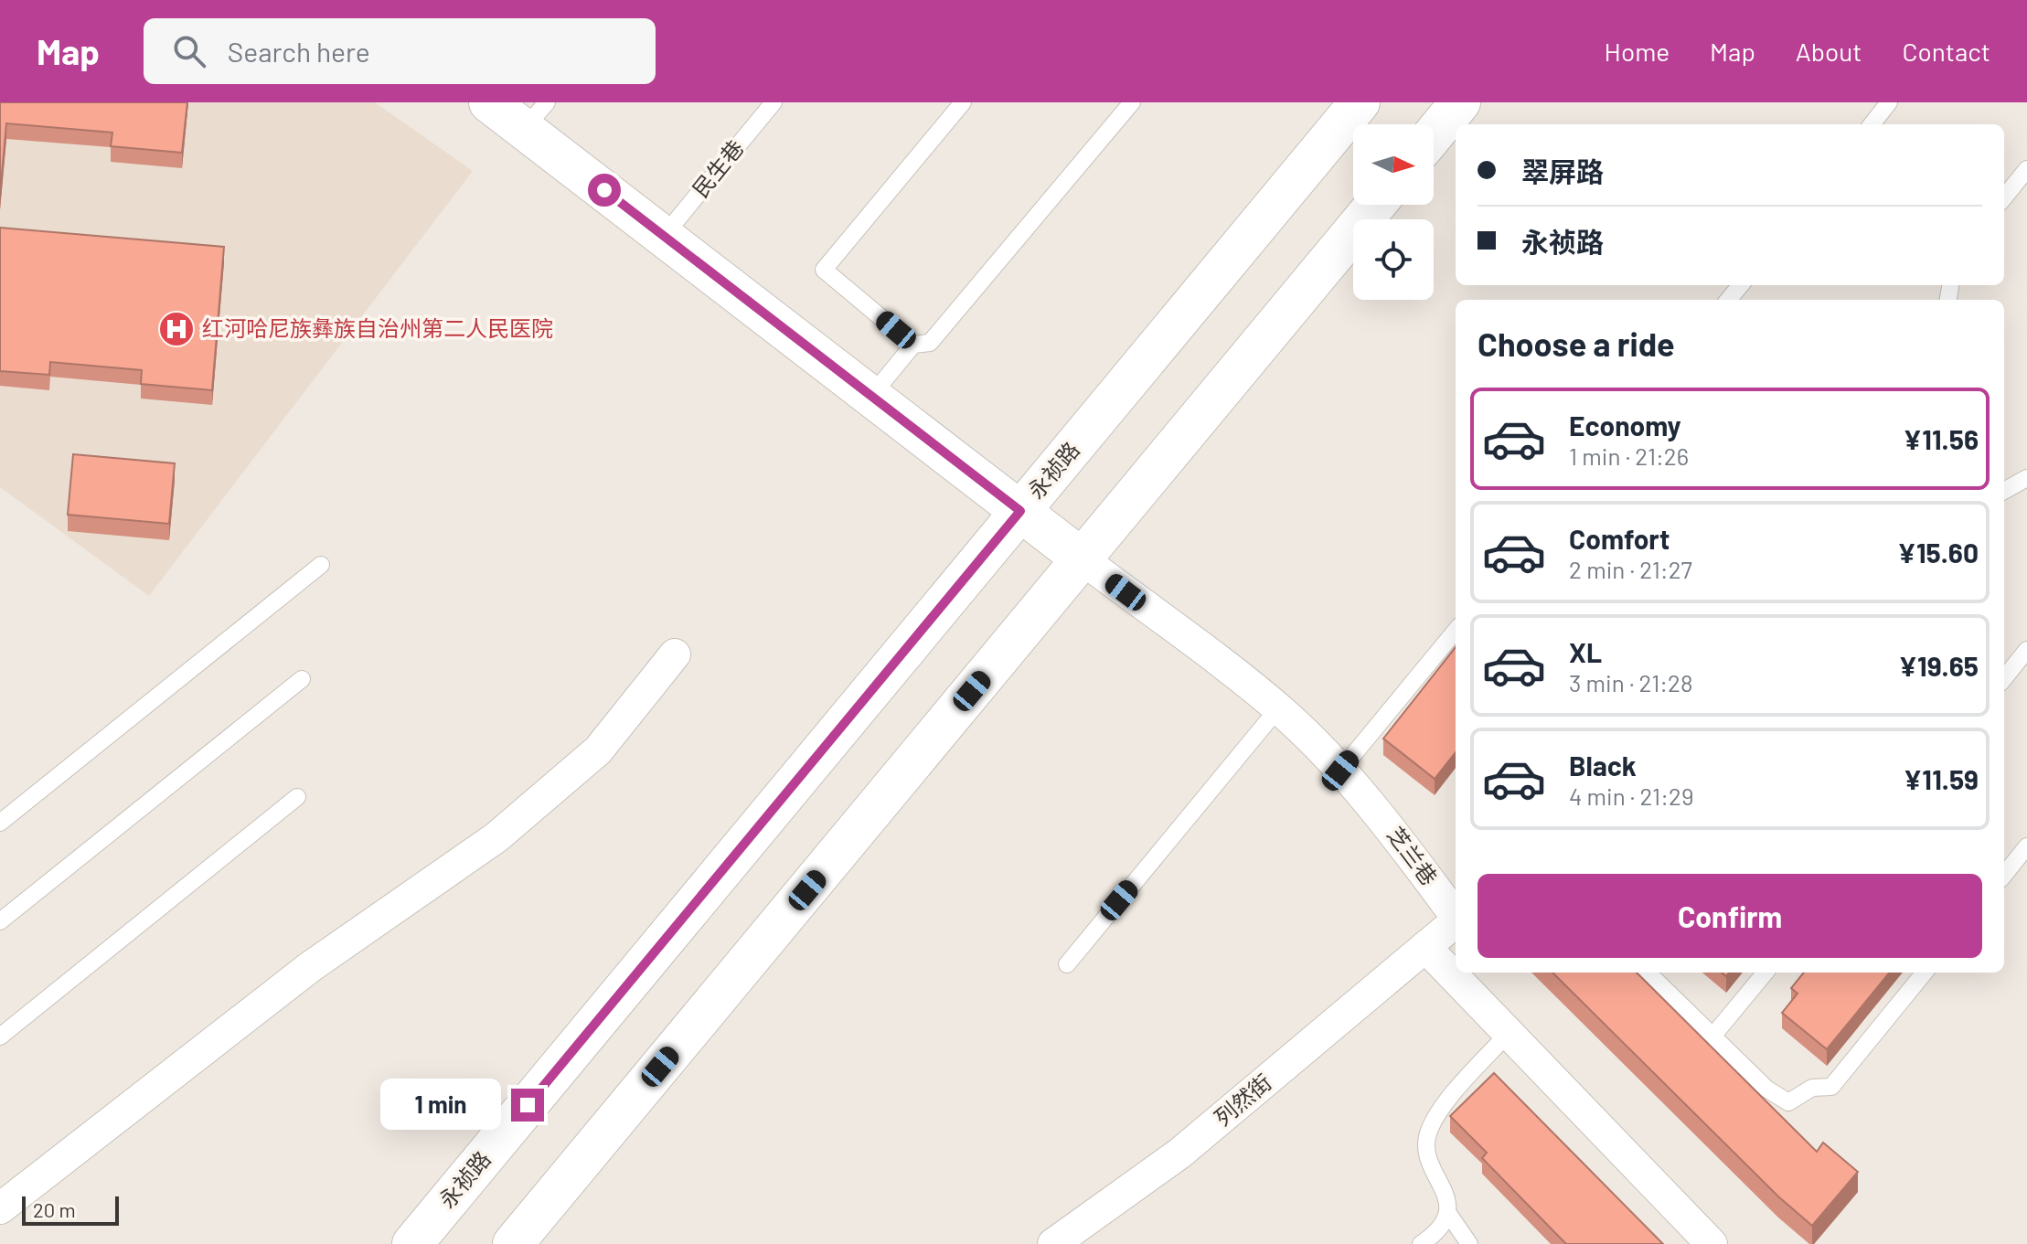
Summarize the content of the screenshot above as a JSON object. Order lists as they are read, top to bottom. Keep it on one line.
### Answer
{"streets":{"main road":["永祯路"],"street":["芝兰巷","列然街"],"lane":["民生巷"]},"crossings":[["芝兰巷","列然街"]],"places":{"hospital":["红河哈尼族彝族自治州第二人民医院"]},"scale_bar":"20 m","north":"right","page":{"header":"Map","search":"Search here","nav":["Home","Map","About","Contact"],"banner":["翠屏路","永祯路"],"heading":"Choose a ride","list":[{"name":"Economy","note":"1 min · 21:26","value":"¥11.56"},{"name":"Comfort","note":"2 min · 21:27","value":"¥15.60"},{"name":"XL","note":"3 min · 21:28","value":"¥19.65"},{"name":"Black","note":"4 min · 21:29","value":"¥11.59"}],"buttons":"Confirm","bubble":"1 min","scale":"20 m"}}
